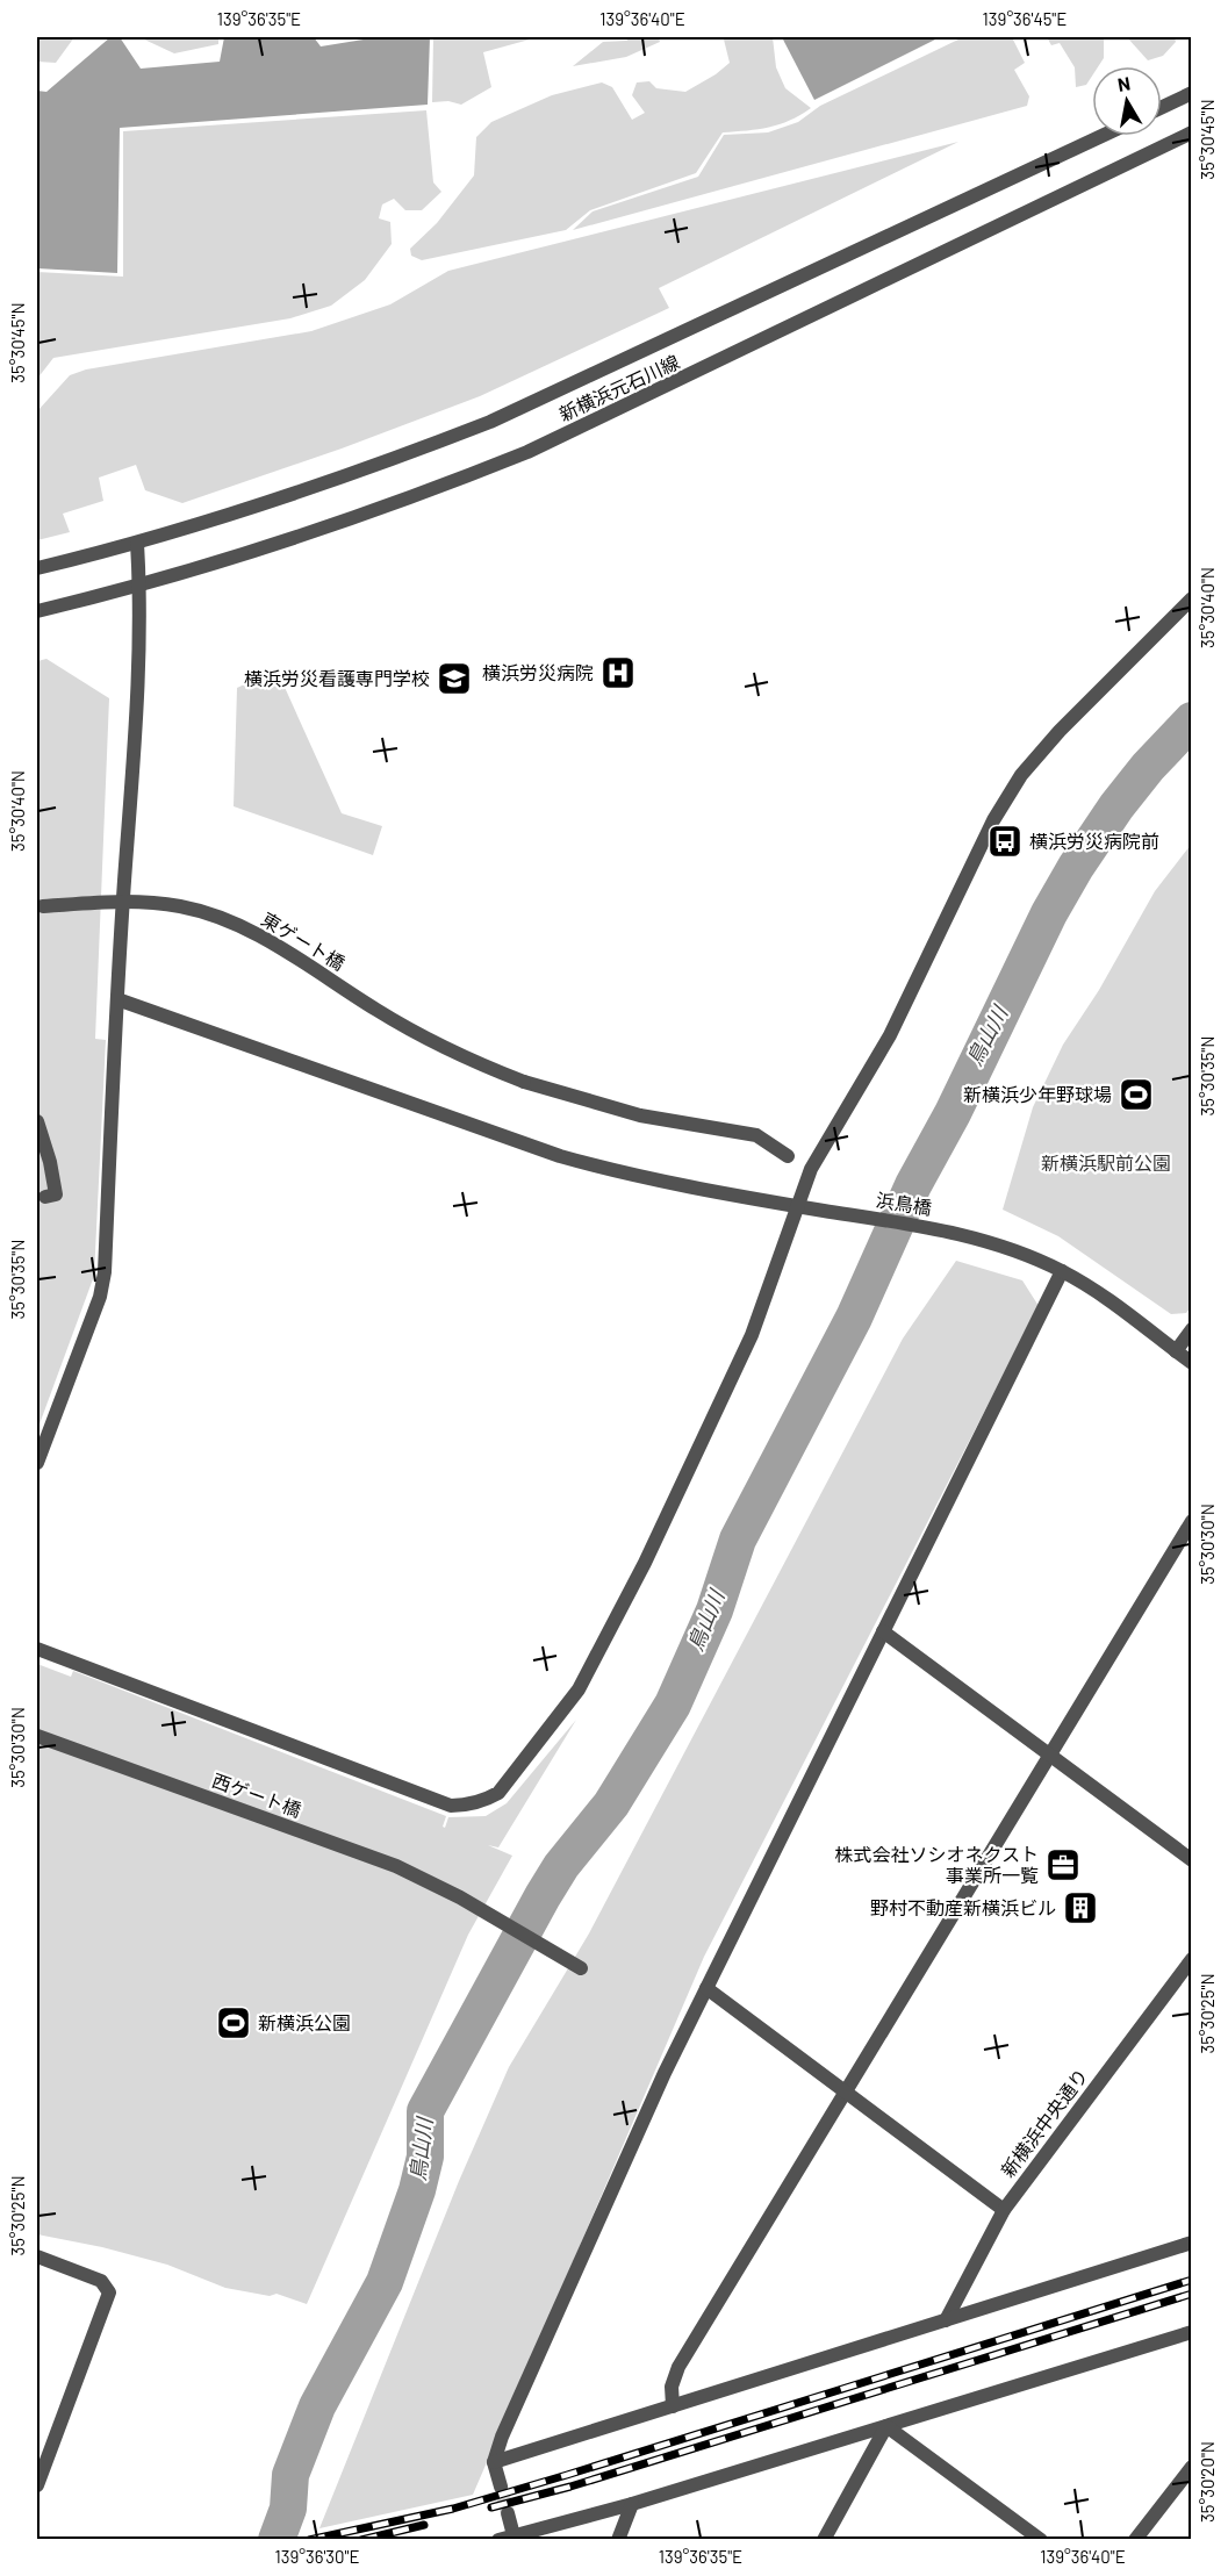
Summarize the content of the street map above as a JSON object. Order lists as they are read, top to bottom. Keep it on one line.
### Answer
{"streets":{"street":["新横浜元石川線","東ゲート橋","浜鳥橋","西ゲート橋","新横浜中央通り"]},"water":["鳥山川"],"parks":["新横浜駅前公園"],"places":{"hospital":["横浜労災病院"],"school or university":["横浜労災看護専門学校"],"bus stop":["横浜労災病院前"],"sports":["新横浜少年野球場","新横浜公園"],"office":["株式会社ソシオネクスト 事業所一覧"],"building":["野村不動産新横浜ビル"]},"north":"top","coordinates":["139°36'35\"E","139°36'40\"E","139°36'45\"E","35°30'45\"N","35°30'40\"N","35°30'35\"N","35°30'30\"N","35°30'25\"N","35°30'20\"N","139°36'30\"E"]}
